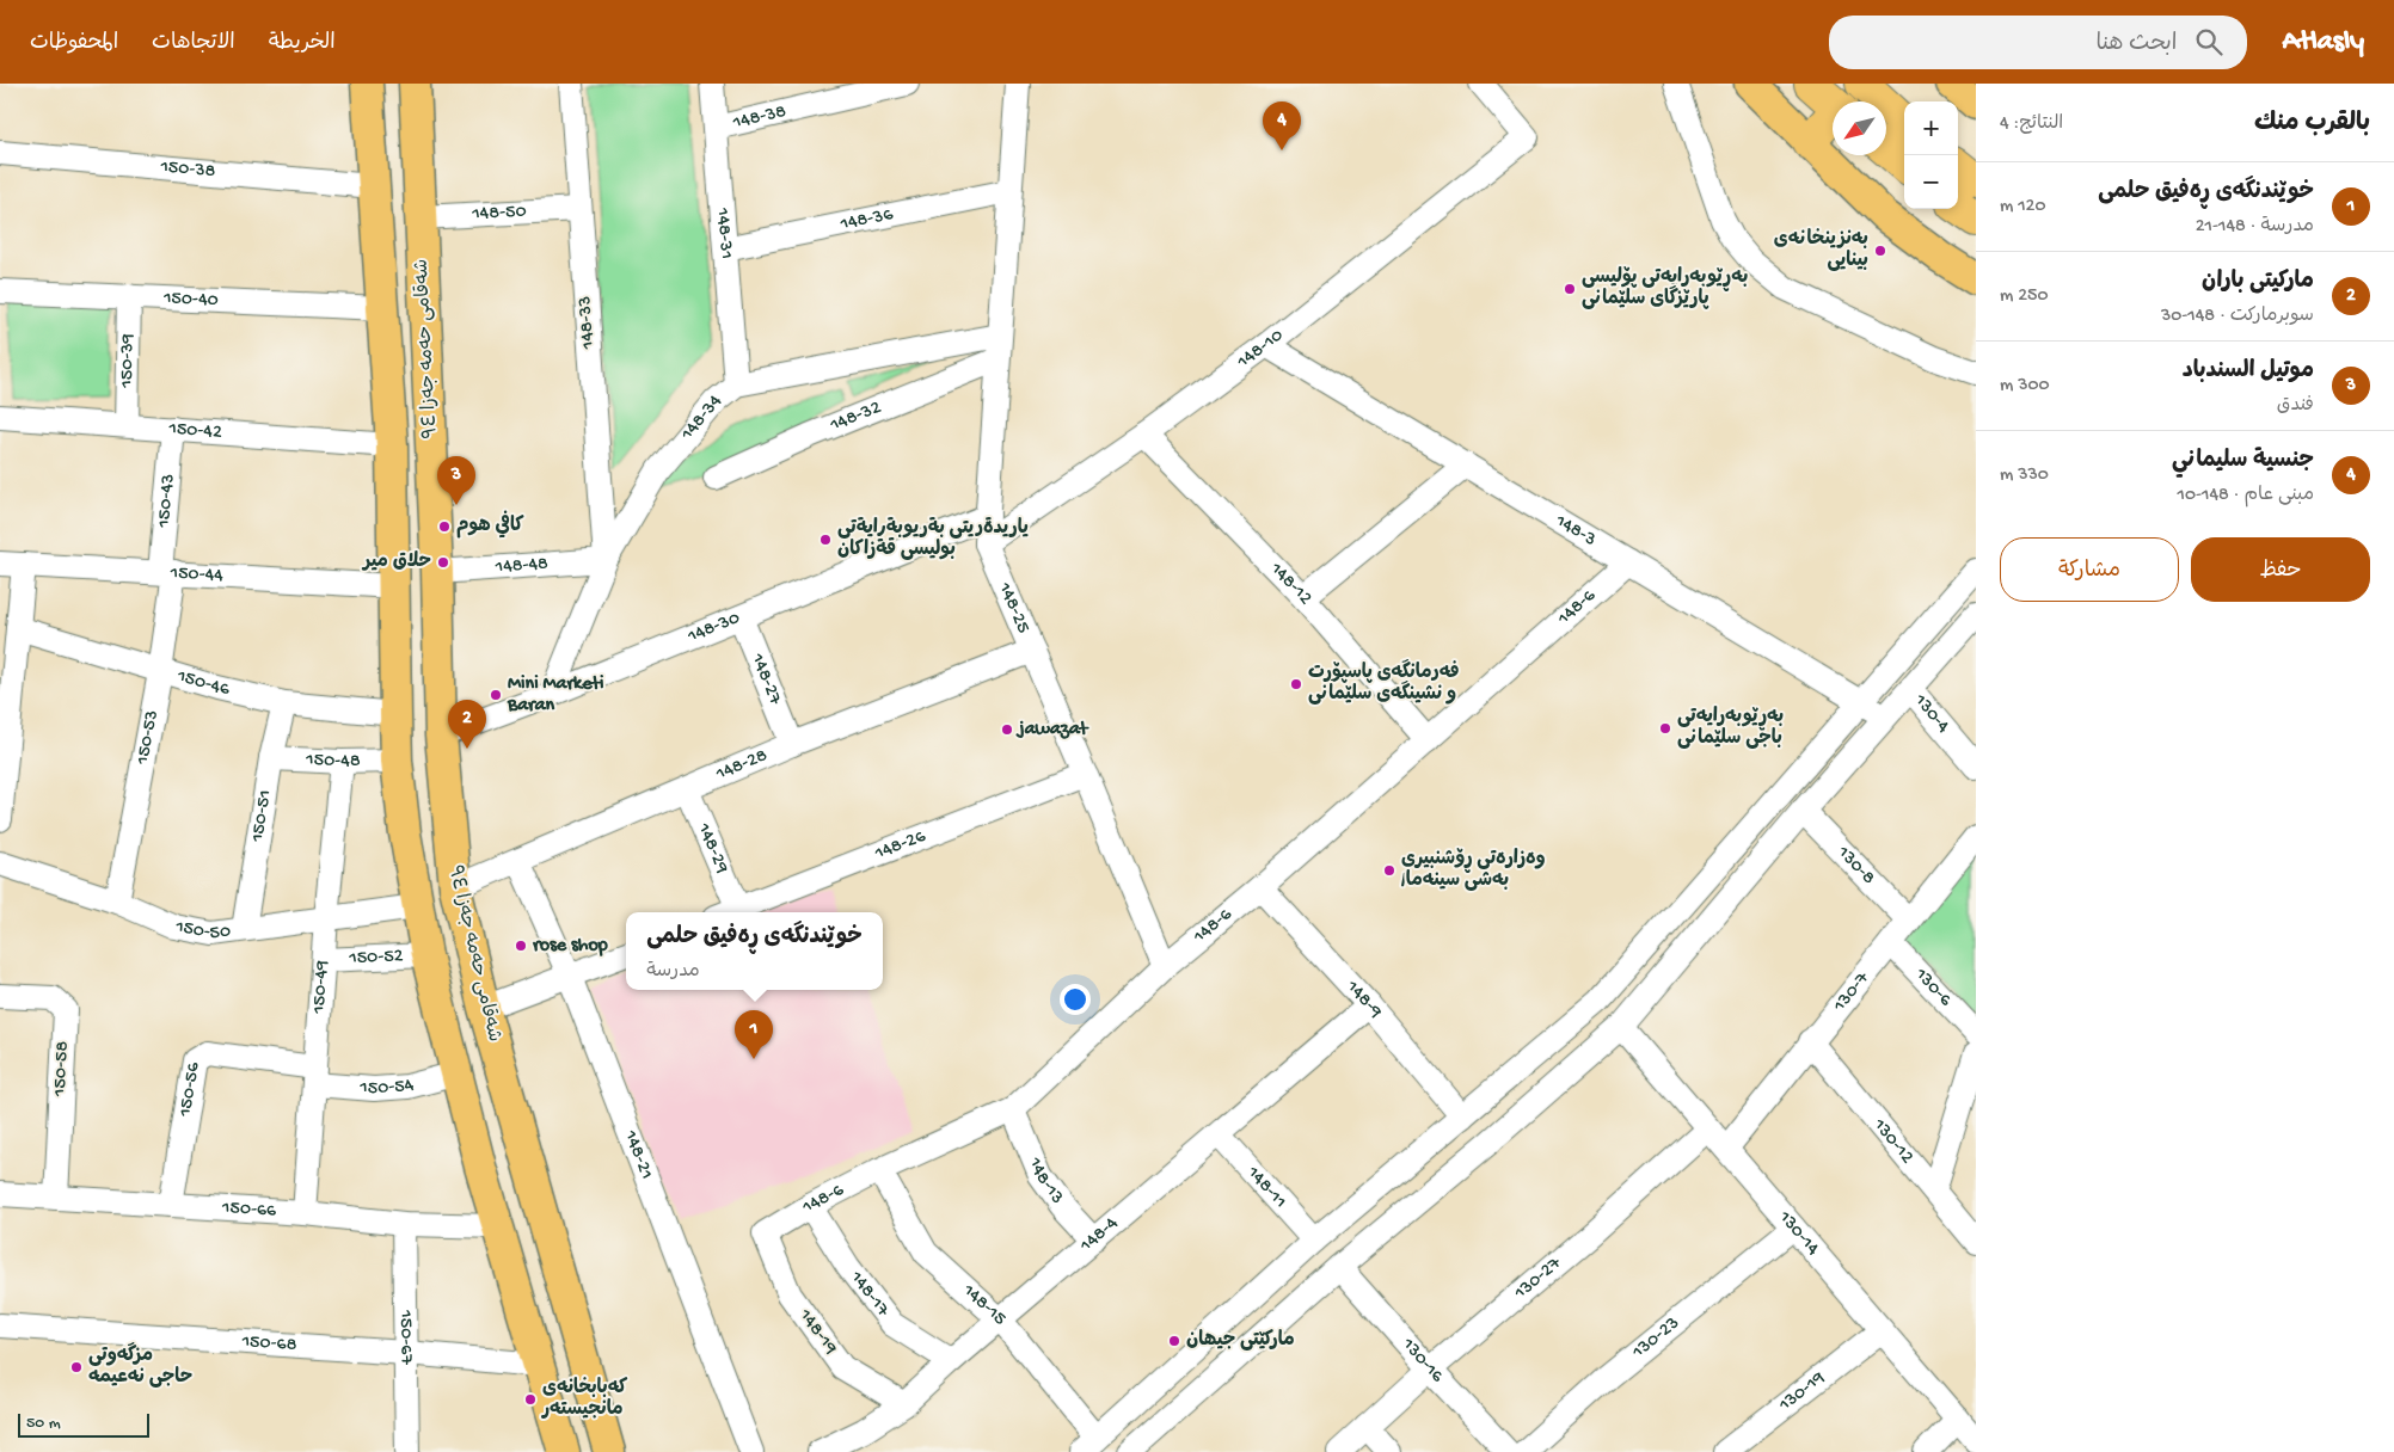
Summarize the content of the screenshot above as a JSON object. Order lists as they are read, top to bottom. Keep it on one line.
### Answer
{"streets":{"main road":["شەقامی حەمە جەزا ٩٤"],"street":["148-38","150-38","148-50","148-36","148-31","150-40","148-33","148-10","150-39","148-32","148-34","150-42","150-43","148-3","148-48","150-44","148-12","148-6","148-25","148-30","148-27","150-46","130-4","150-53","150-48","148-28","150-51","148-26","148-29","130-8","150-50","150-52","150-49","130-6","130-7","148-9","150-58","150-54","150-56","130-12","148-21","148-13","148-11","150-66","130-14","148-4","130-27","148-17","148-15","148-19","150-67","130-23","150-68","130-16","130-19"]},"crossings":[["148-38","148-31"],["148-50","148-33"],["148-50","شەقامی حەمە جەزا ٩٤"],["148-36","148-31"],["148-36","148-25"],["148-31","148-34"],["150-40","150-39"],["148-33","148-34"],["148-33","148-48"],["شەقامی حەمە جەزا ٩٤","148-48"],["شەقامی حەمە جەزا ٩٤","148-30"],["شەقامی حەمە جەزا ٩٤","148-28"],["148-10","148-3"],["148-10","148-12"],["148-10","148-25"],["150-39","150-42"],["148-32","148-25"],["148-34","148-48"],["148-34","148-25"],["148-34","148-30"],["150-42","150-43"],["150-43","150-44"],["150-43","150-53"],["148-3","148-6"],["150-44","150-53"],["148-12","148-6"],["148-6","148-25"],["148-6","148-9"],["148-6","148-13"],["148-6","148-17"],["148-6","148-15"],["148-6","148-19"],["148-25","148-30"],["148-25","148-28"],["148-25","148-26"],["148-30","148-27"],["148-27","148-28"],["150-46","150-53"],["150-46","150-51"],["150-53","150-50"],["150-48","150-51"],["150-48","150-49"],["148-28","148-29"],["148-28","148-21"],["150-51","150-50"],["148-26","148-29"],["130-8","130-7"],["150-50","150-49"],["150-52","150-49"],["150-49","150-54"],["150-49","150-56"],["150-49","150-66"],["130-6","130-7"],["130-7","130-12"],["130-7","130-14"],["148-9","148-4"],["150-58","150-66"],["150-54","150-56"],["150-56","150-66"],["148-13","148-4"],["148-11","148-4"],["150-66","150-67"],["130-14","130-27"],["130-14","130-23"],["130-14","130-19"],["148-4","148-17"],["148-4","148-15"],["148-4","148-19"],["130-27","130-16"],["150-67","150-68"]],"places":["بەنزینخانەی بینایی","بەڕێوبەرایەتی پۆلیسی پارێزگای سلێمانی","كافي هوم","ياريدةريتى بةريوبةرايةتى بوليسى قةزاكان","حلاق میر","فەرمانگەی پاسپۆرت و نشینگەی سلێمانی","Mini Marketi Baran","بەڕێوبەرایەتی باجی سلێمانی","jawazat","وە‌زارە‌تی ڕۆشنبیری /بە‌شی سینە‌ما","rose shop","ماركێتی جیھان","مزگەوتی حاجی نەعیمە","كەبابخانەی مانجیستەر"],"scale_bar":"50 m","north":"bottom left","page":{"header":"Atlasly","search":"ابحث هنا","nav":["الخريطة","الاتجاهات","المحفوظات"],"heading":["بالقرب منك","النتائج: 4"],"map_buttons":["+","−"],"pins":["4","3","2","1"],"list":[{"mark":"1","name":"خوێندنگەی ڕەفیق حلمی","note":"مدرسة · 148-21","value":"120 m"},{"mark":"2","name":"ماركيتى باران","note":"سوبرماركت · 148-30","value":"250 m"},{"mark":"3","name":"موتيل السندباد","note":"فندق","value":"300 m"},{"mark":"4","name":"جنسية سليماني","note":"مبنى عام · 148-10","value":"330 m"}],"buttons":["حفظ","مشاركة"],"popup":["خوێندنگەی ڕەفیق حلمی","مدرسة"],"scale":"50 m"}}
